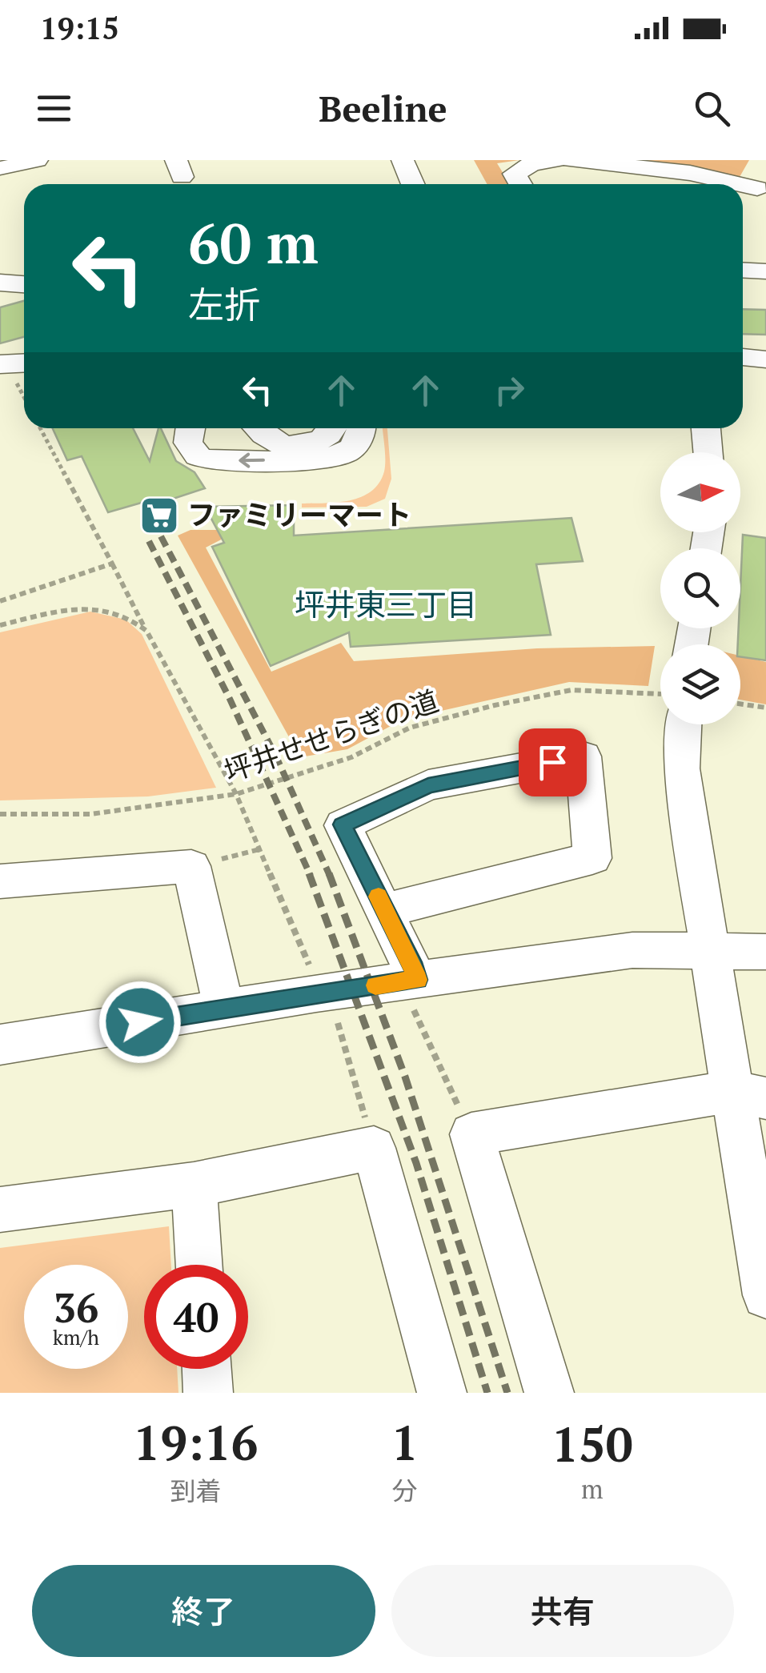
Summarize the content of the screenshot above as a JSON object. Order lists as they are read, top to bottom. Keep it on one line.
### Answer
{"streets":{"path":["坪井せせらぎの道"]},"districts":["坪井東三丁目"],"places":{"supermarket":["ファミリーマート"]},"north":"right","page":{"status":"19:15","header":"Beeline","turn":["60 m","左折"],"speed":"36 km/h","limit":"40","eta":["19:16","到着","1","分","150","m"],"buttons":["終了","共有"]}}
